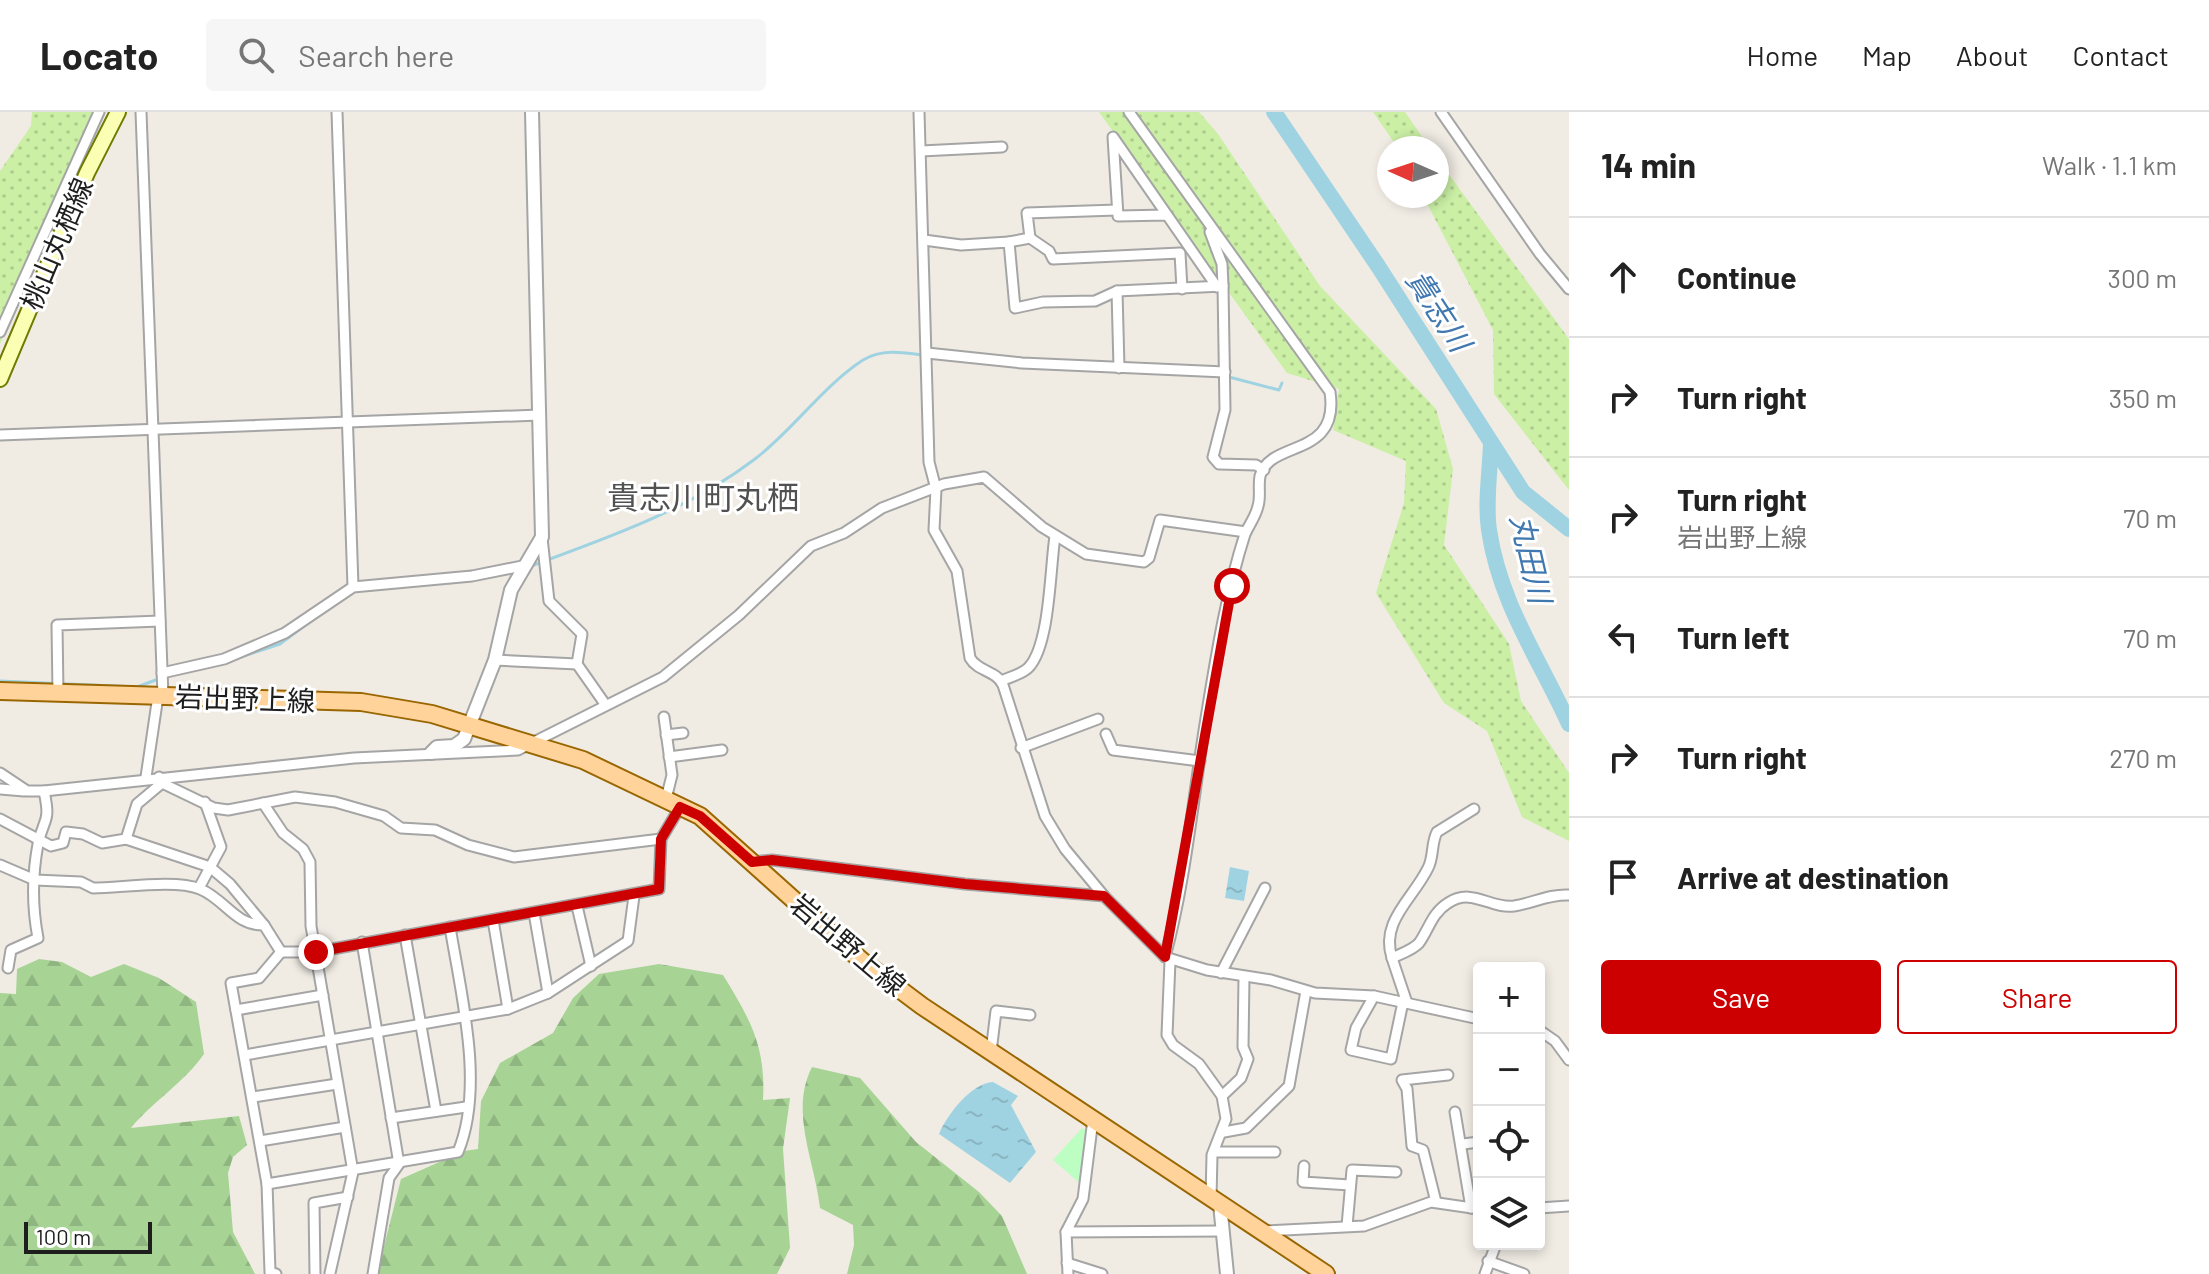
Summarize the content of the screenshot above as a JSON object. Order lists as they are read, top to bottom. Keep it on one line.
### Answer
{"streets":{"main road":["桃山丸栖線","岩出野上線"]},"districts":["貴志川町丸栖"],"water":["貴志川","丸田川"],"scale_bar":"100 m","north":"left","page":{"header":"Locato","search":"Search here","nav":["Home","Map","About","Contact"],"heading":["14 min","Walk · 1.1 km"],"list":[["Continue","300 m"],["Turn right","350 m"],["Turn right","岩出野上線","70 m"],["Turn left","70 m"],["Turn right","270 m"],"Arrive at destination"],"buttons":["Save","Share"],"map_buttons":["+","−"],"scale":"100 m"}}
